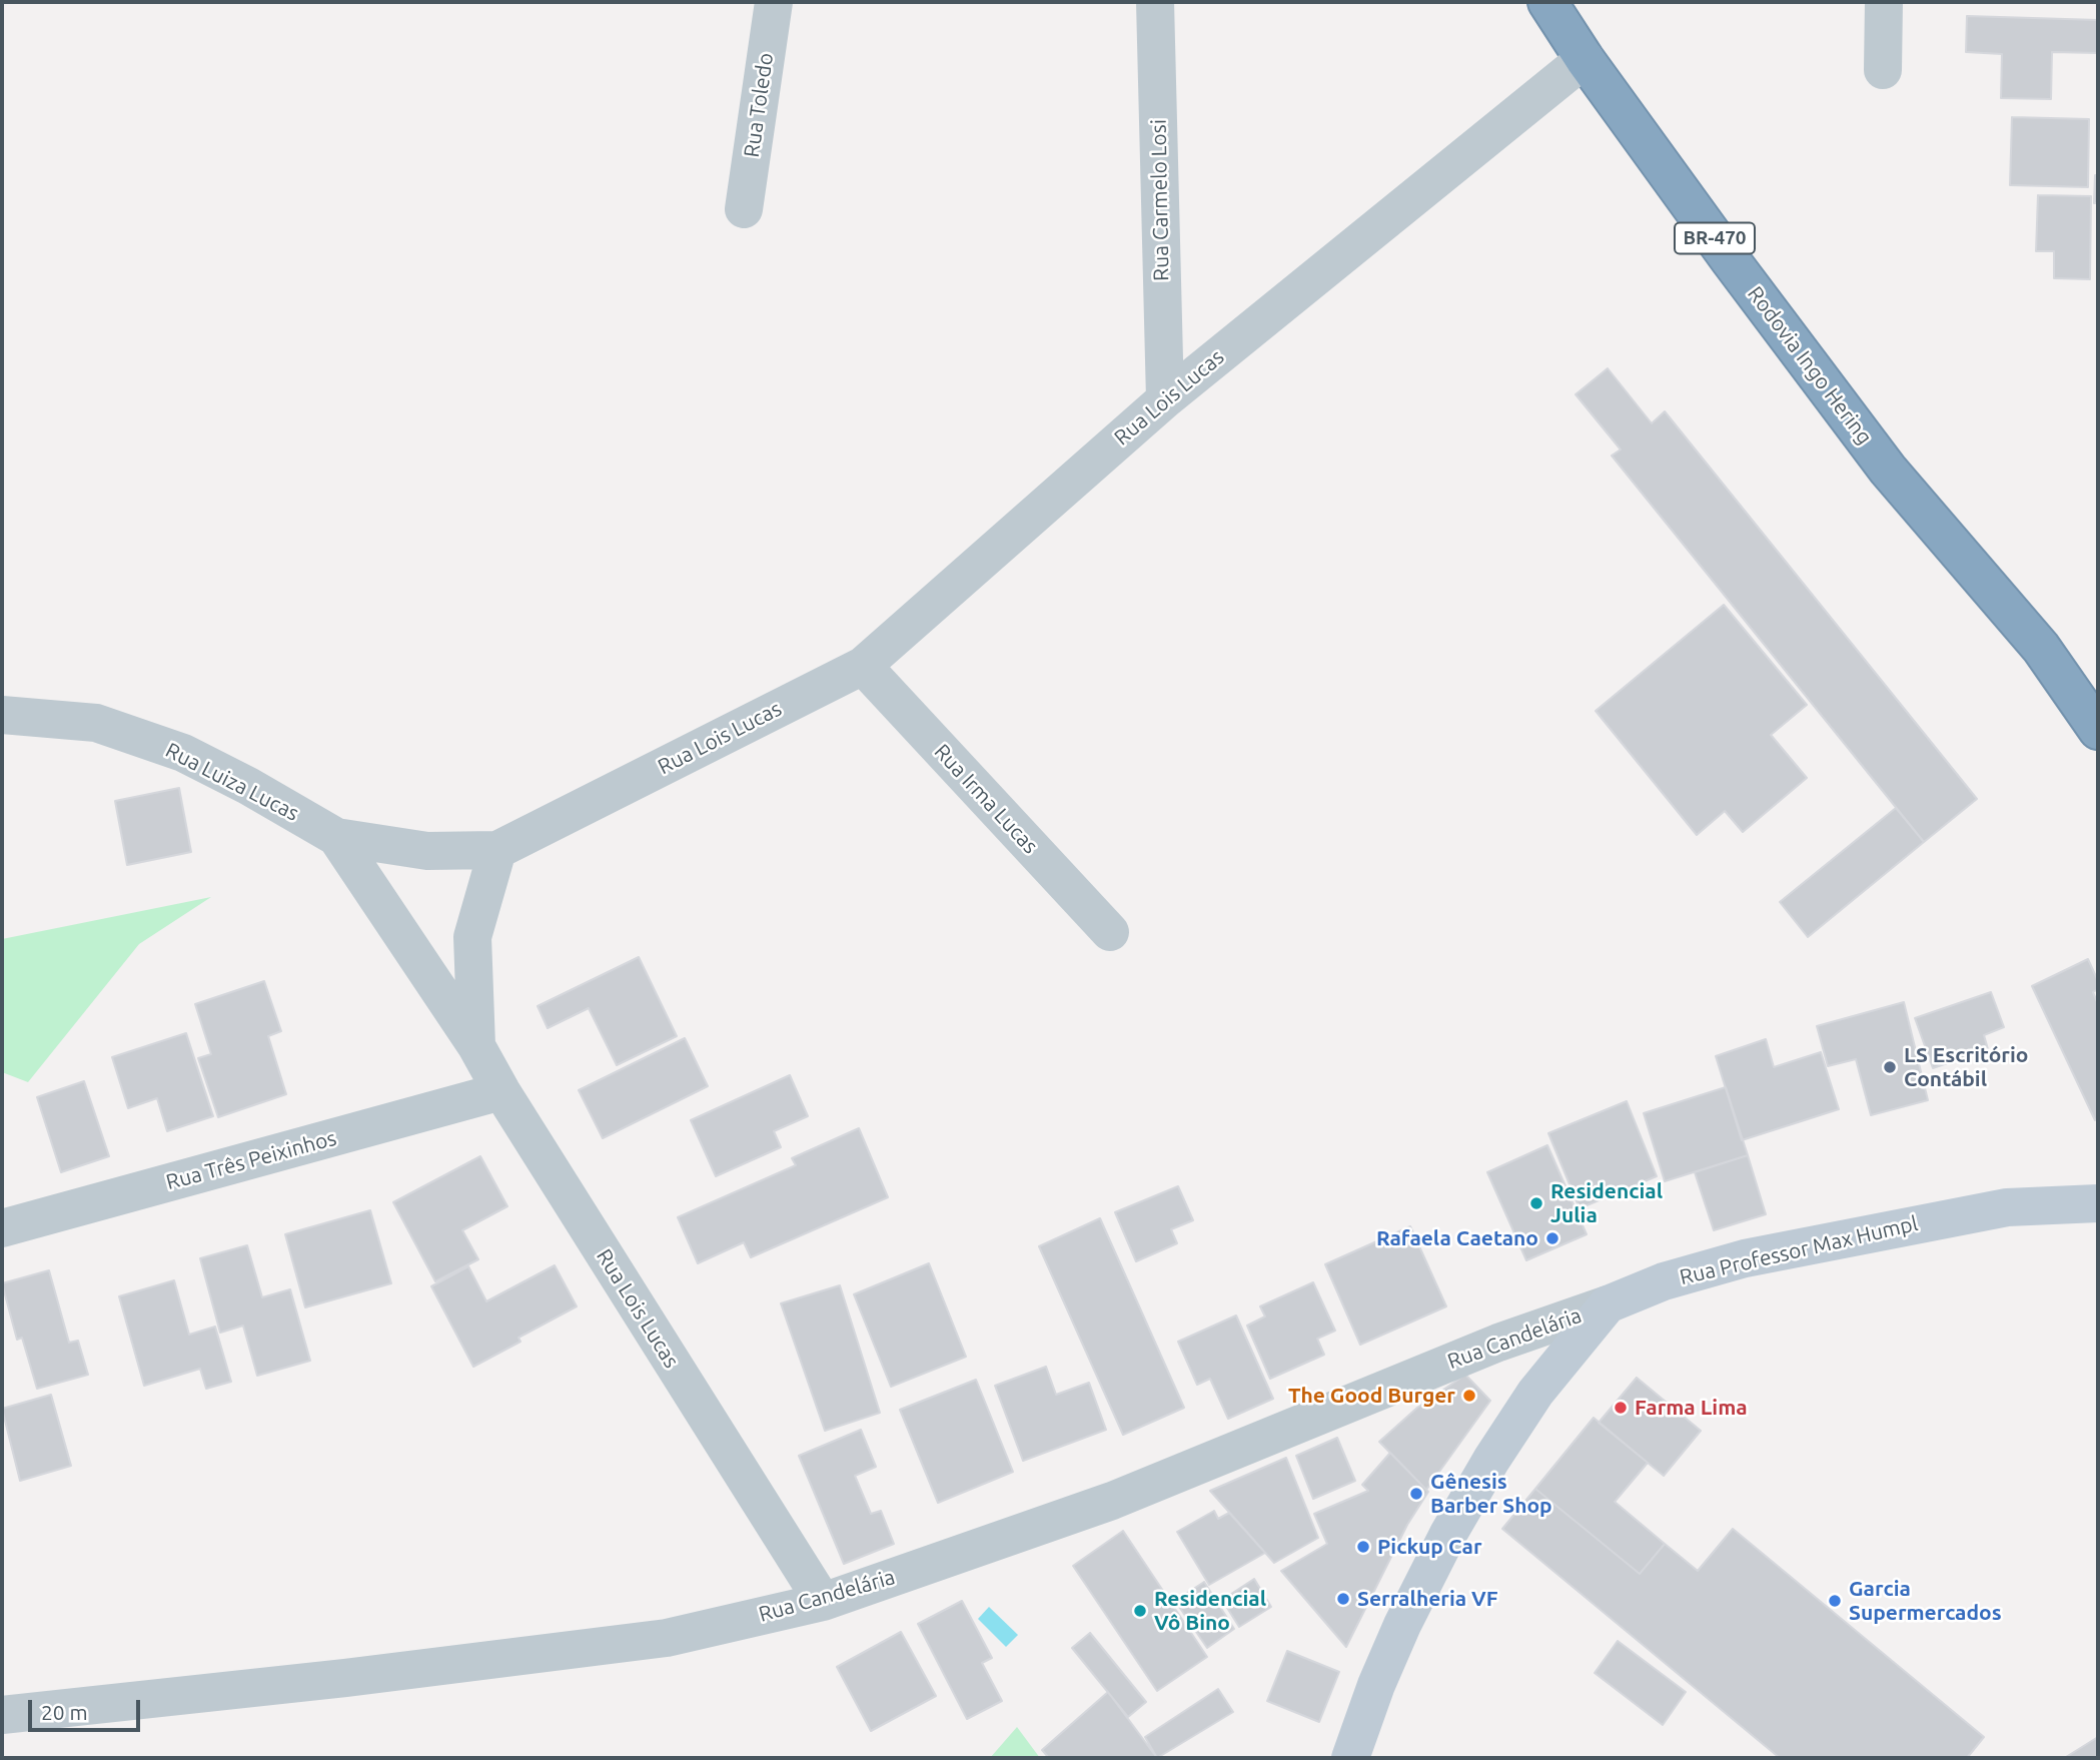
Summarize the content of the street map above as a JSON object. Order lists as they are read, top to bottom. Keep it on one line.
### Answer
{"streets":{"highway":["BR-470","Rodovia Ingo Hering"],"street":["Rua Toledo","Rua Carmelo Losi","Rua Lois Lucas","Rua Luiza Lucas","Rua Irma Lucas","Rua Três Peixinhos","Rua Professor Max Humpl","Rua Candelária"]},"crossings":[["Rua Carmelo Losi","Rua Lois Lucas"],["Rodovia Ingo Hering","Rua Lois Lucas"],["Rua Lois Lucas","Rua Luiza Lucas"],["Rua Lois Lucas","Rua Irma Lucas"],["Rua Lois Lucas","Rua Três Peixinhos"],["Rua Lois Lucas","Rua Candelária"],["Rua Professor Max Humpl","Rua Candelária"]],"places":["LS Escritório Contábil","Residencial Julia","Rafaela Caetano","The Good Burger","Farma Lima","Gênesis Barber Shop","Pickup Car","Serralheria VF","Garcia Supermercados","Residencial Vô Bino"],"scale_bar":"20 m"}
